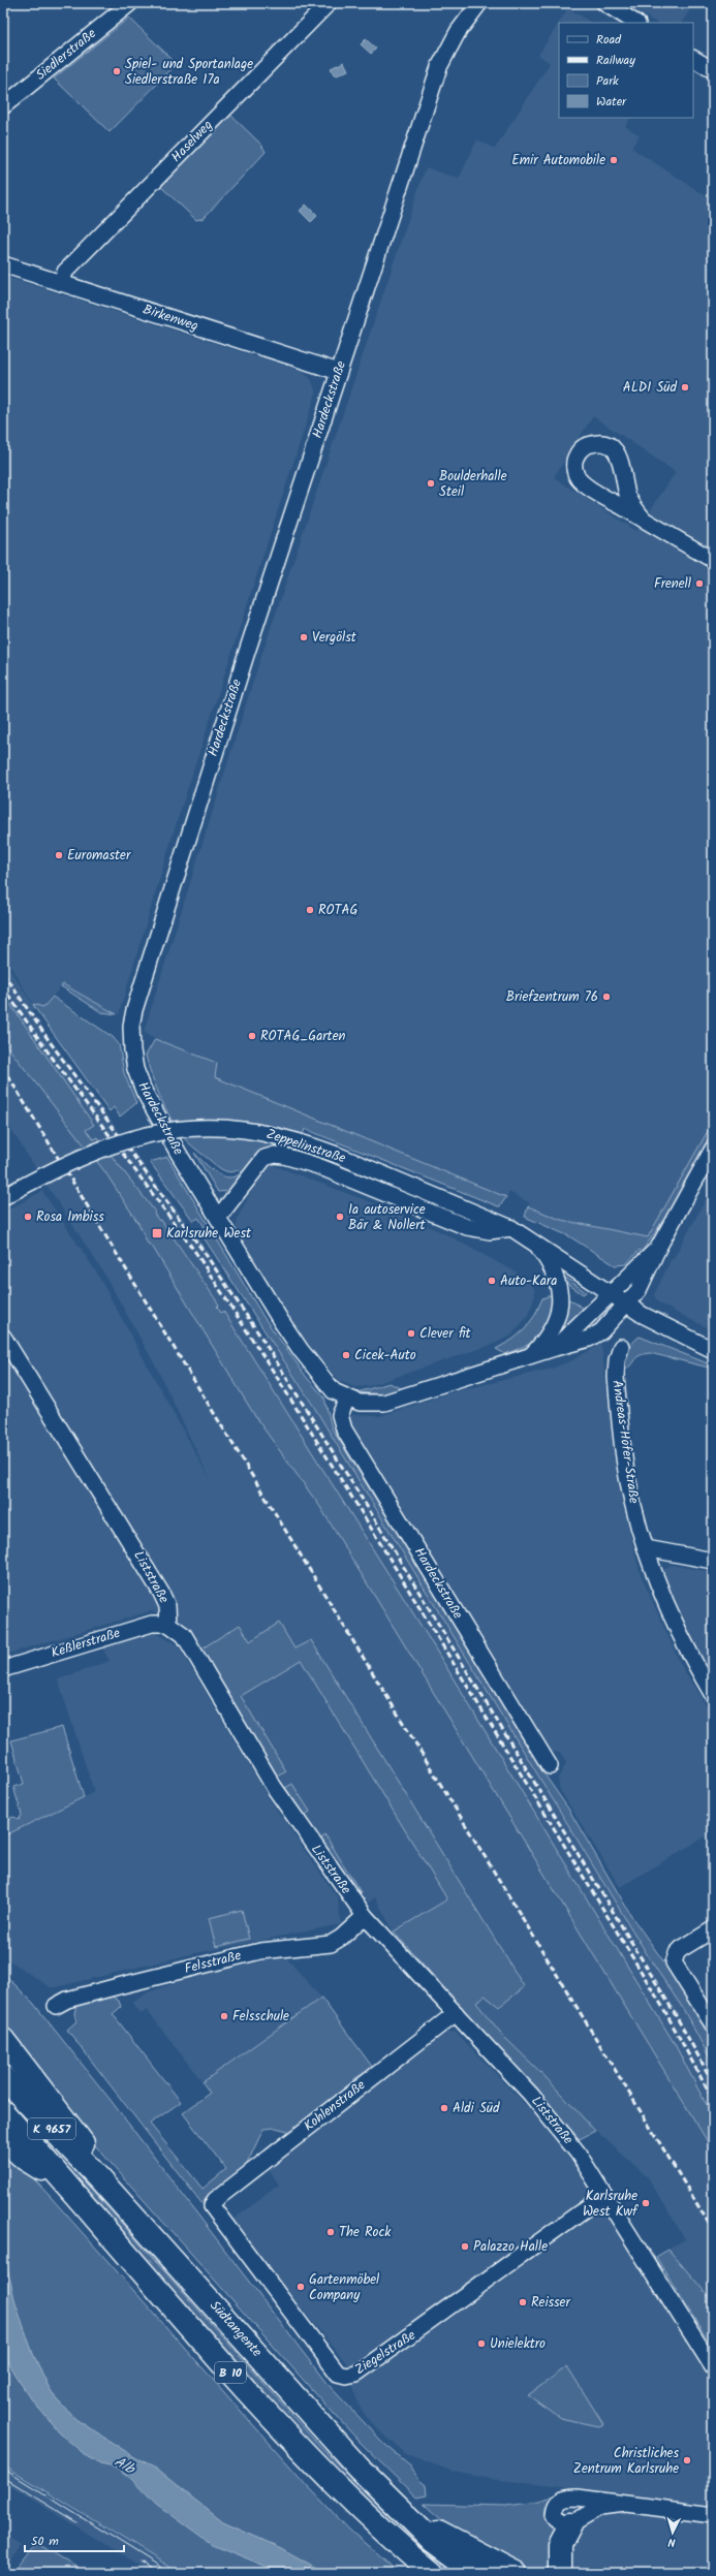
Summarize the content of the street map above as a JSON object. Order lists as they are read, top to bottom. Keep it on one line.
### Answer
{"streets":{"highway":["K 9657","Südtangente","B 10"],"street":["Siedlerstraße","Haselweg","Birkenweg","Hardeckstraße","Zeppelinstraße","Andreas-Hofer-Straße","Liststraße","Keßlerstraße","Felsstraße","Kohlenstraße","Ziegelstraße"]},"crossings":[["Haselweg","Birkenweg"],["Birkenweg","Hardeckstraße"],["Hardeckstraße","Zeppelinstraße"],["Liststraße","Keßlerstraße"],["Liststraße","Felsstraße"],["Liststraße","Kohlenstraße"],["Liststraße","Ziegelstraße"],["Kohlenstraße","Ziegelstraße"],["K 9657","B 10"],["Südtangente","B 10"]],"water":["Alb"],"places":{"other":["Spiel- und Sportanlage Siedlerstraße 17a","Emir Automobile","ALDI Süd","Boulderhalle Steil","Frenell","Vergölst","Euromaster","ROTAG","Briefzentrum 76","ROTAG_Garten","Rosa Imbiss","1a autoservice Bär & Nollert","Auto-Kara","Clever fit","Cicek-Auto","Felsschule","Aldi Süd","Karlsruhe West Kwf","The Rock","Palazzo Halle","Gartenmöbel Company","Reisser","Unielektro","Christliches Zentrum Karlsruhe"],"transit":["Karlsruhe West"]},"legend":["Road","Railway","Park","Water"],"scale_bar":"50 m","north":"bottom"}
